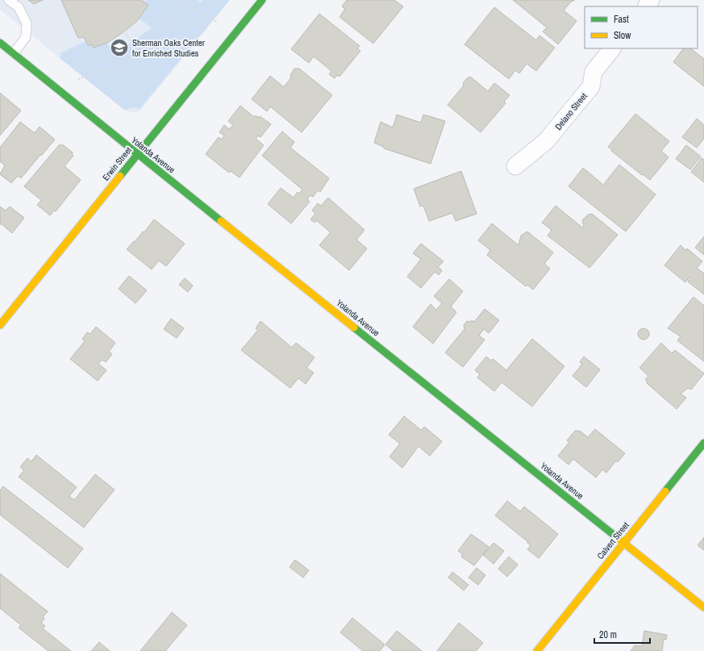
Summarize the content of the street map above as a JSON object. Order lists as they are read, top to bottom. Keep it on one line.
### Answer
{"streets":{"street":["Delano Street","Yolanda Avenue","Erwin Street","Calvert Street"]},"crossings":[["Yolanda Avenue","Erwin Street"],["Yolanda Avenue","Calvert Street"]],"places":{"school or university":["Sherman Oaks Center for Enriched Studies"]},"legend":["Fast","Slow"],"scale_bar":"20 m"}
